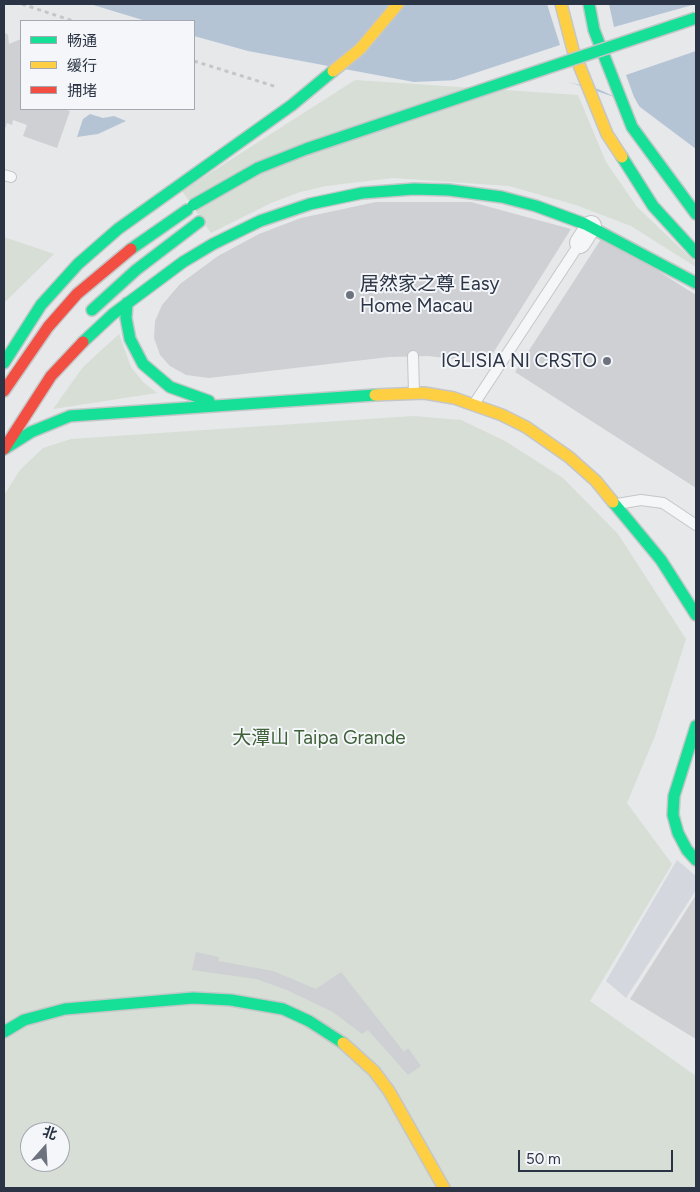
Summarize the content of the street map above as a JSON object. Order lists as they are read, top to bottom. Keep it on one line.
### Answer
{"parks":["大潭山 Taipa Grande"],"places":["居然家之尊 Easy Home Macau","IGLISIA NI CRSTO"],"legend":["畅通","缓行","拥堵"],"scale_bar":"50 m","north":"top"}
